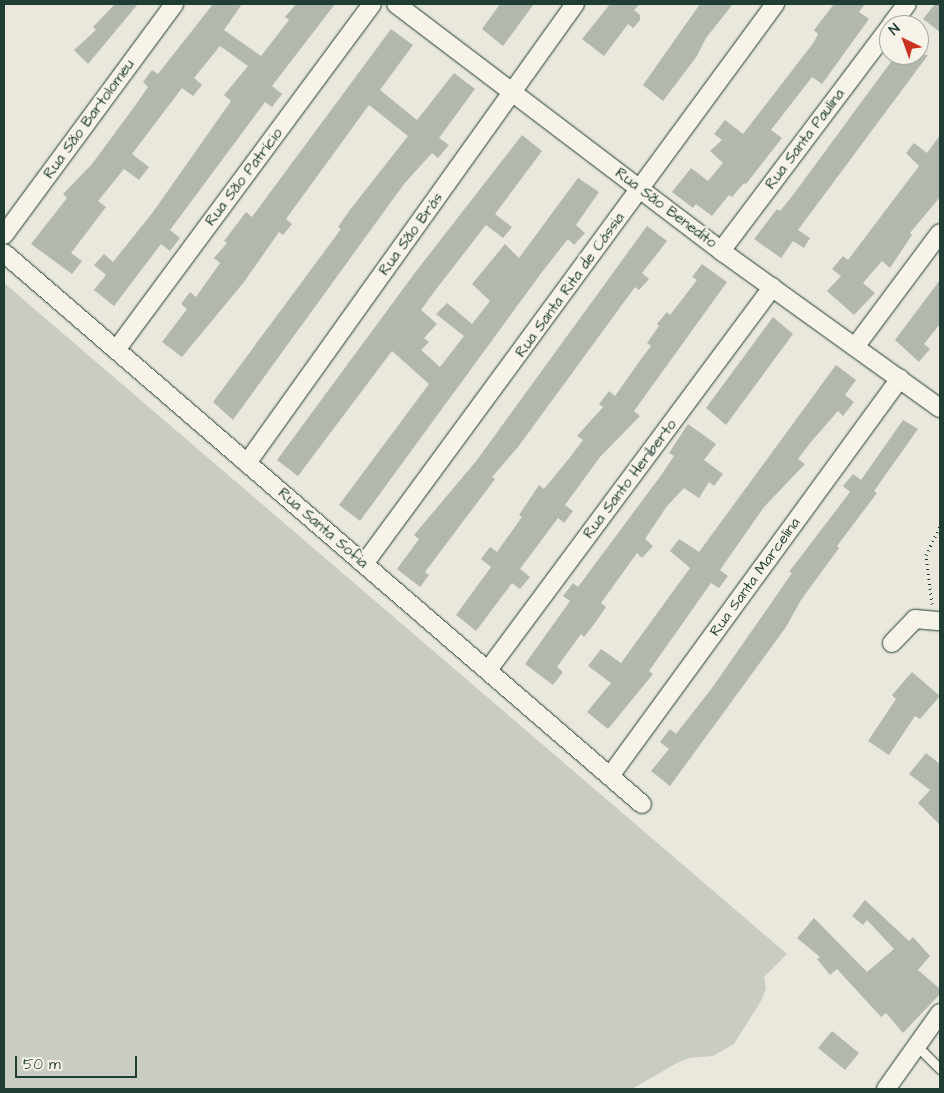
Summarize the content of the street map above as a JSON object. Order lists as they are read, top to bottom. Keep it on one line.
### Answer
{"streets":{"street":["Rua São Bartolomeu","Rua Santa Paulina","Rua São Patrício","Rua São Benedito","Rua São Brás","Rua Santa Rita de Cássia","Rua Santo Heriberto","Rua Santa Sofia","Rua Santa Marcelina"]},"crossings":[["Rua Santa Paulina","Rua São Benedito"],["Rua São Patrício","Rua Santa Sofia"],["Rua São Benedito","Rua São Brás"],["Rua São Benedito","Rua Santa Rita de Cássia"],["Rua São Benedito","Rua Santo Heriberto"],["Rua São Benedito","Rua Santa Marcelina"],["Rua São Brás","Rua Santa Sofia"],["Rua Santa Rita de Cássia","Rua Santa Sofia"],["Rua Santo Heriberto","Rua Santa Sofia"],["Rua Santa Sofia","Rua Santa Marcelina"]],"scale_bar":"50 m","north":"top left"}
